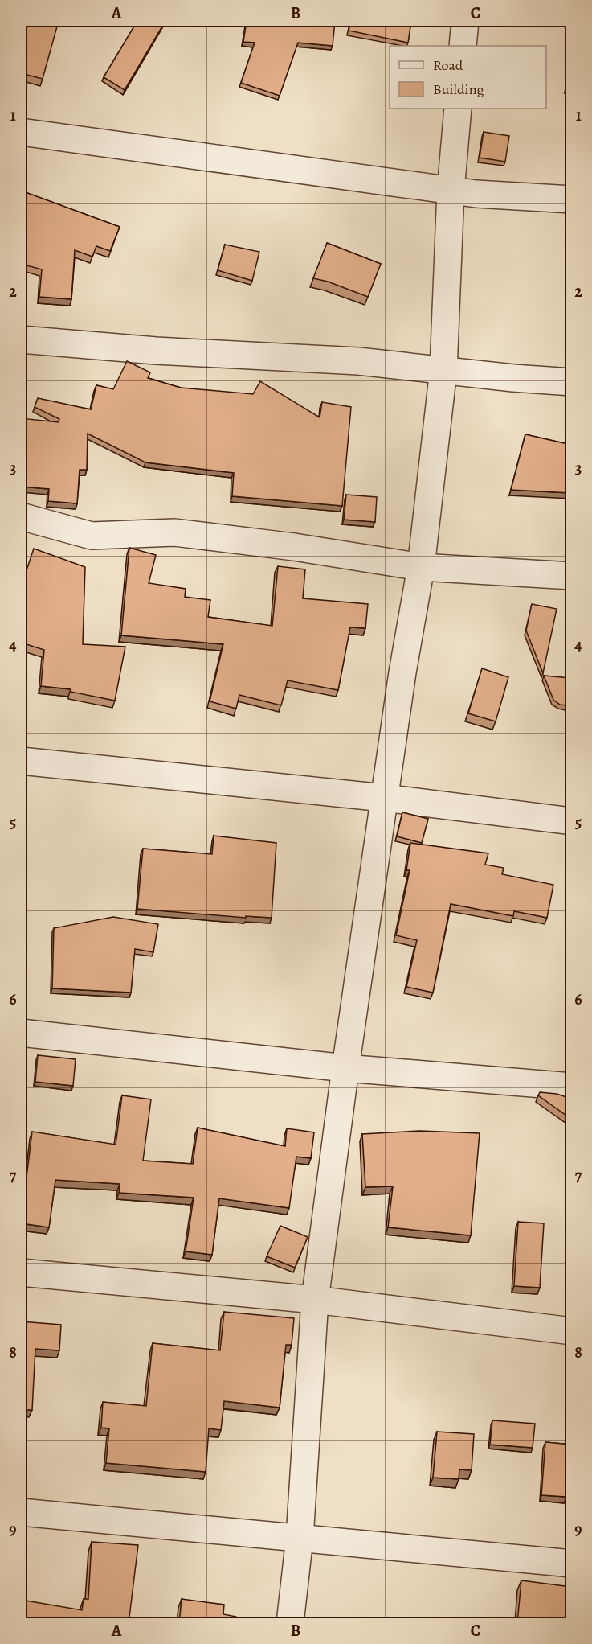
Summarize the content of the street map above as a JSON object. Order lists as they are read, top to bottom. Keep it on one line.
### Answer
{"legend":["Road","Building"],"grid":{"columns":["A","B","C"],"rows":["1","2","3","4","5","6","7","8","9"]}}
